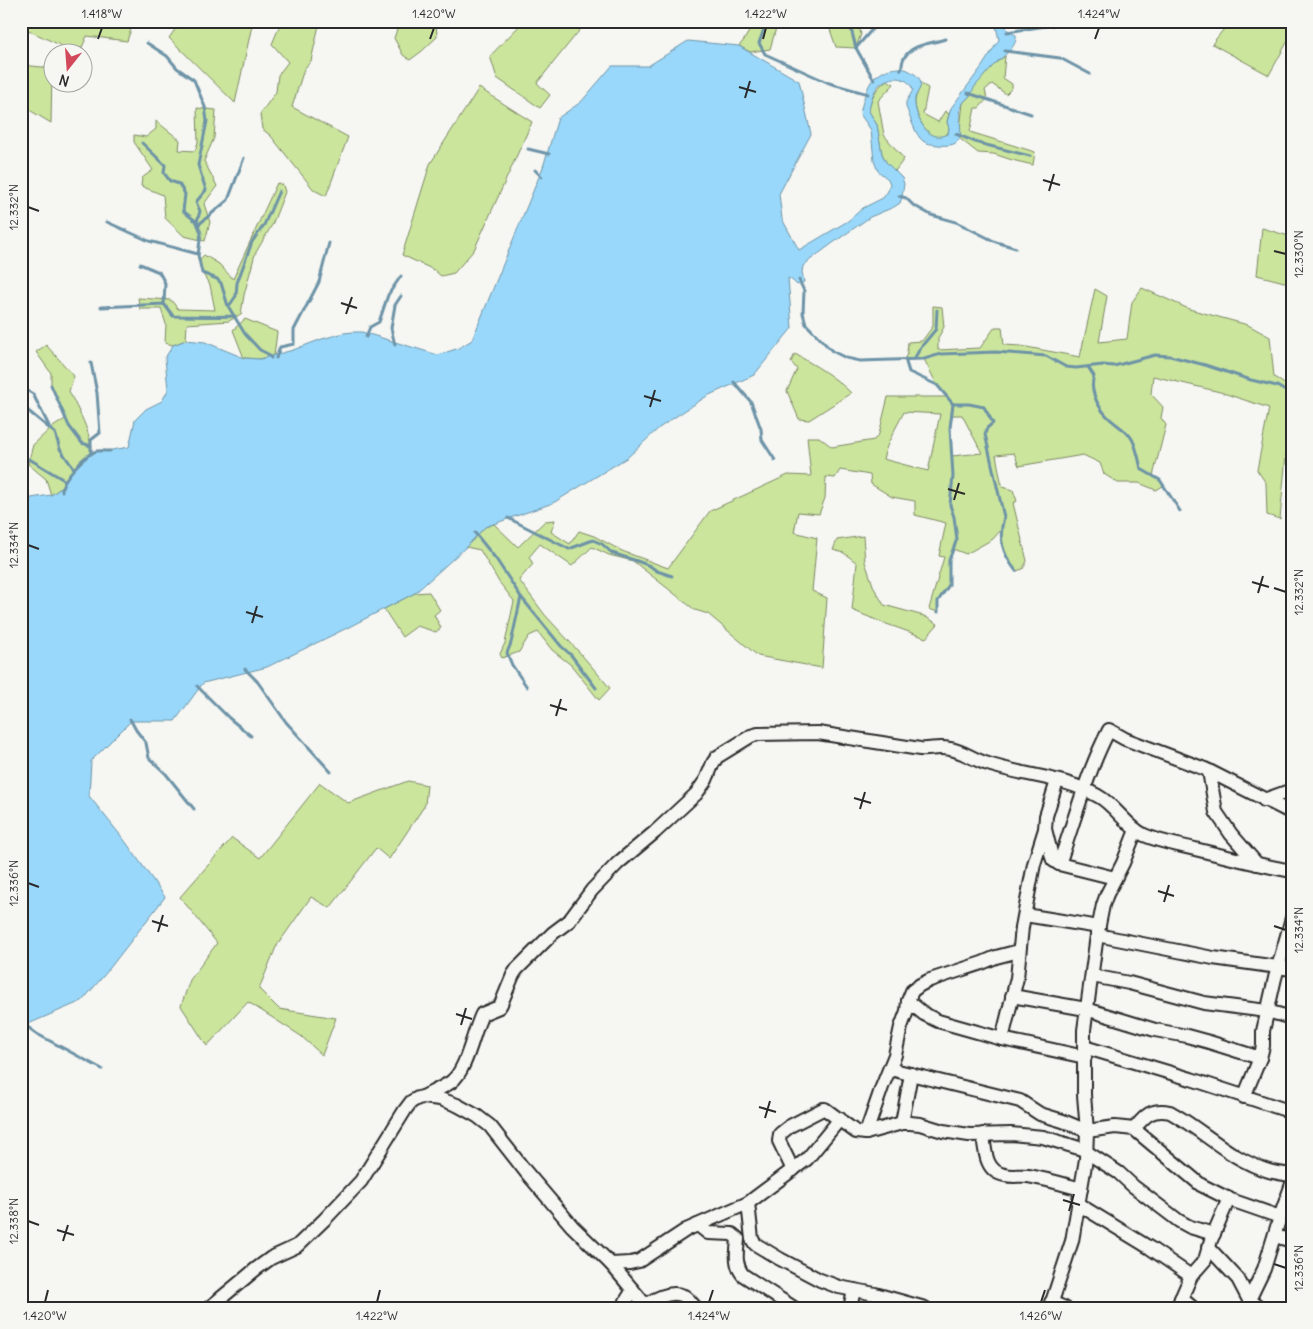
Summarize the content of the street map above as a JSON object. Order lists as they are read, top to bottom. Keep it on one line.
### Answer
{"north":"bottom","coordinates":["1.418°W","1.420°W","1.422°W","1.424°W","12.332°N","12.330°N","12.334°N","12.336°N","12.338°N","1.426°W"]}
